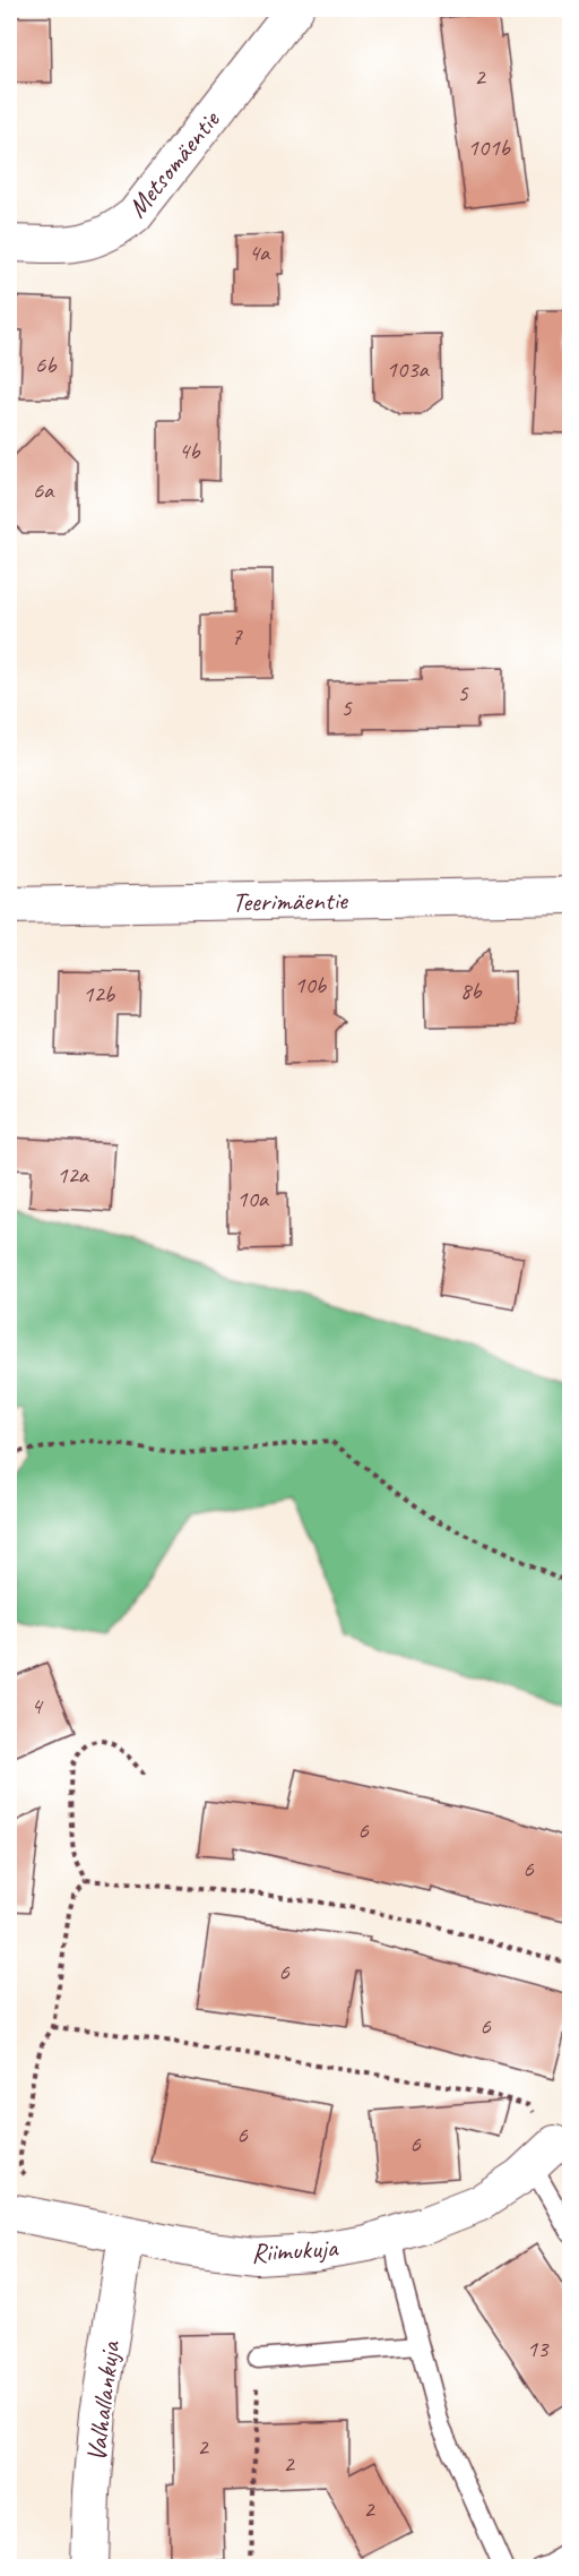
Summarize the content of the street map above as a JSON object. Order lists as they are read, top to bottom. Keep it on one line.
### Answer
{"streets":{"street":["Metsomäentie","Teerimäentie","Riimukuja","Valhallankuja"]},"crossings":[["Riimukuja","Valhallankuja"]],"house_numbers":["2","101b","4a","6b","103a","4b","6a","7","5","5","10b","8b","12b","12a","10a","4","6","6","6","6","6","6","13","2","2","2"]}
